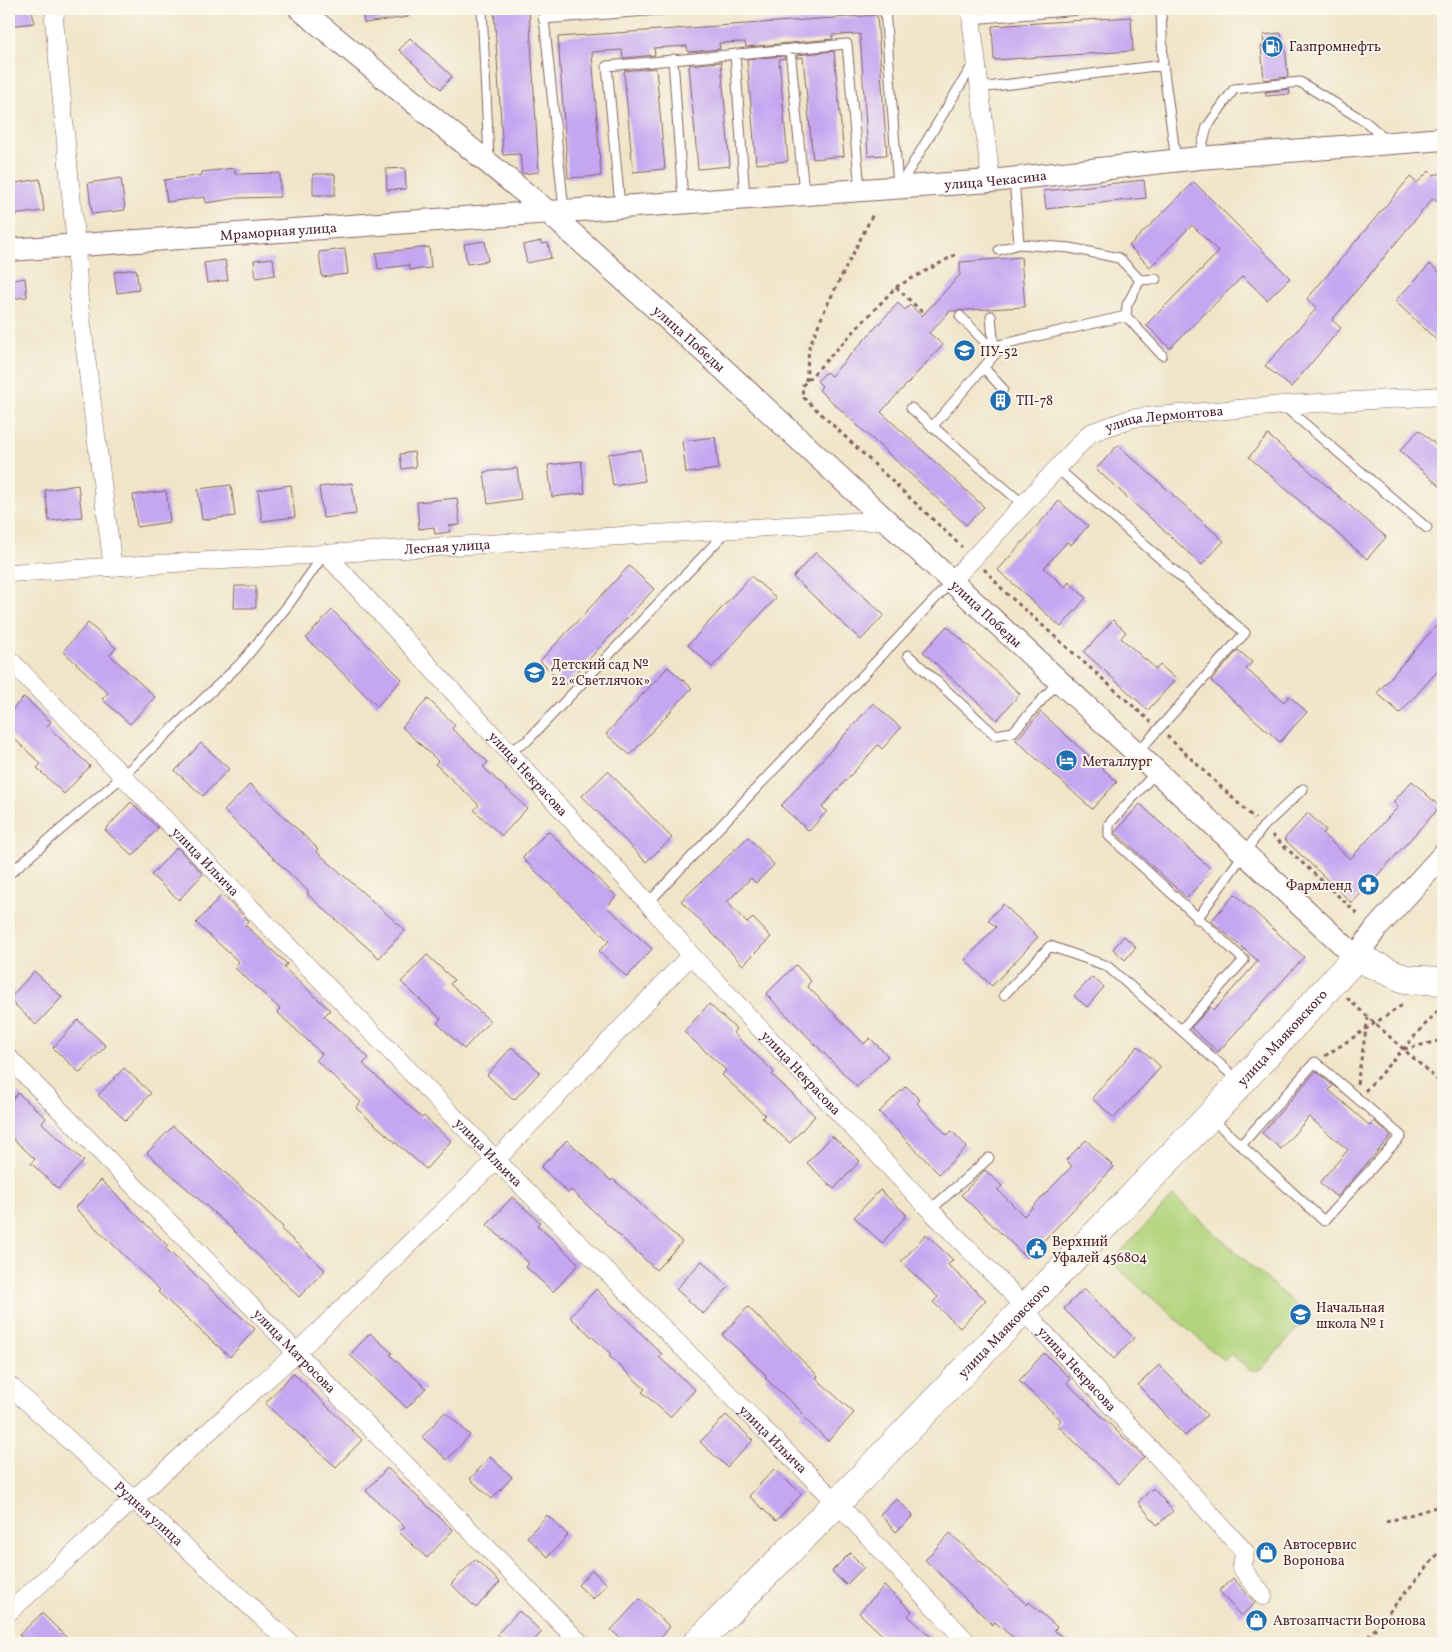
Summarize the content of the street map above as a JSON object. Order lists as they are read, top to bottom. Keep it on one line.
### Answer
{"streets":{"main road":["улица Победы","улица Маяковского"],"street":["улица Чекасина","Мраморная улица","улица Лермонтова","Лесная улица","улица Некрасова","улица Ильича","улица Матросова","Рудная улица"]},"crossings":[["улица Чекасина","Мраморная улица"],["улица Чекасина","улица Победы"],["Мраморная улица","улица Победы"],["улица Победы","улица Лермонтова"],["улица Победы","Лесная улица"],["улица Победы","улица Маяковского"],["Лесная улица","улица Некрасова"],["улица Некрасова","улица Маяковского"],["улица Ильича","улица Маяковского"]],"places":{"fuel station":["Газпромнефть"],"school or university":["ПУ-52","Детский сад № 22 «Светлячок»","Начальная школа № 1"],"building":["ТП-78"],"hotel":["Металлург"],"pharmacy":["Фармленд"],"public building":["Верхний Уфалей 456804"],"shop":["Автосервис Воронова","Автозапчасти Воронова"]}}
